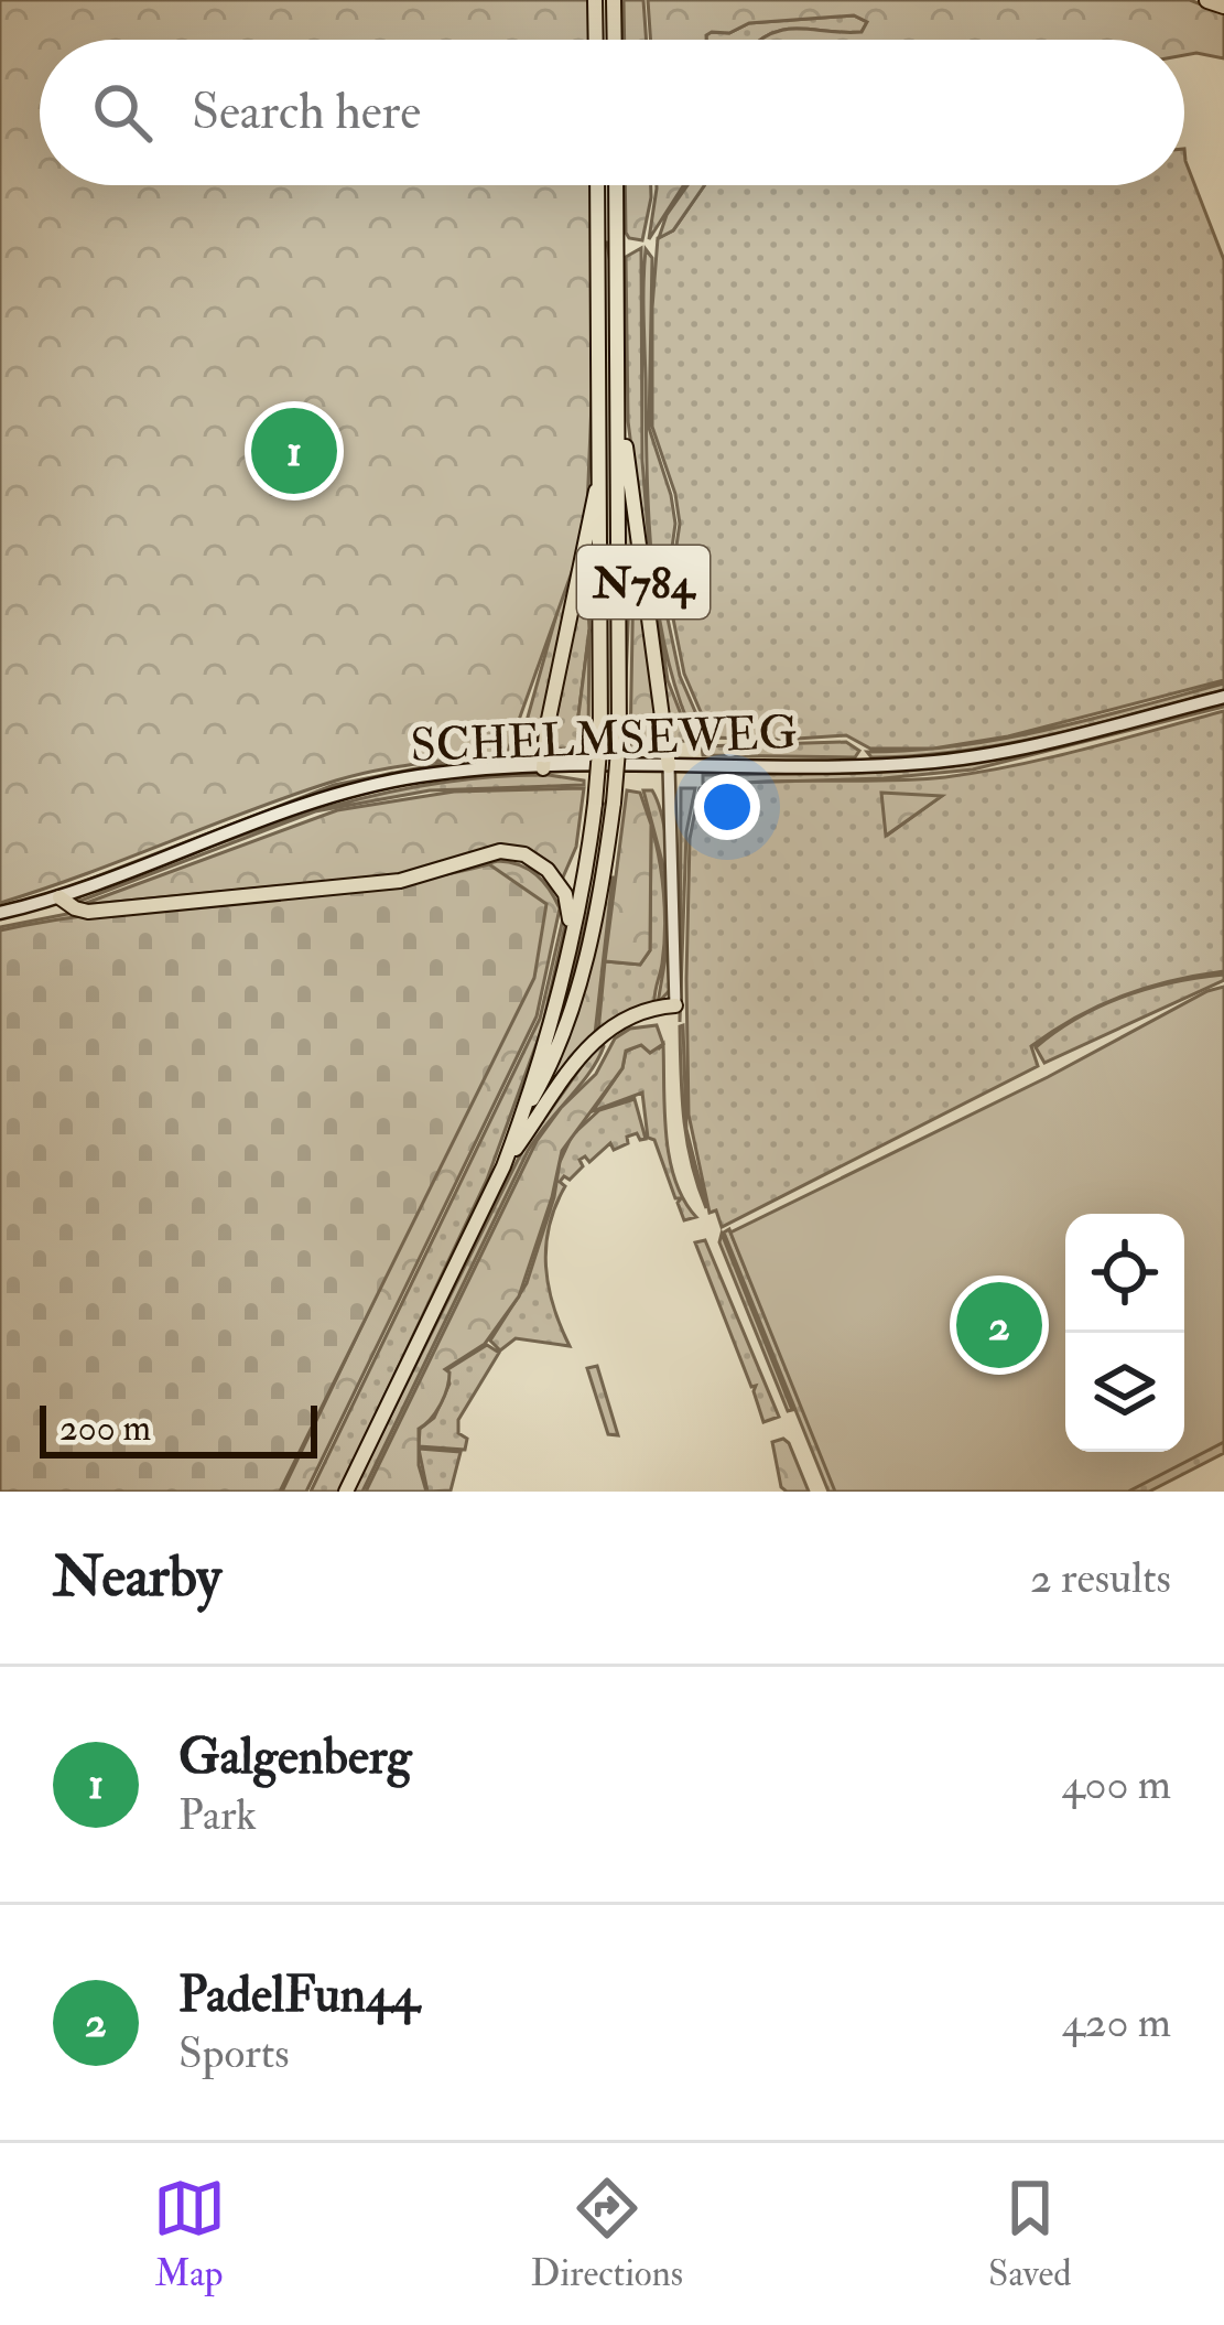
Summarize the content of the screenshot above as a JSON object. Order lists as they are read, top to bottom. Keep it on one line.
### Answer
{"streets":{"main road":["N784","SCHELMSEWEG"]},"crossings":[["N784","SCHELMSEWEG"]],"scale_bar":"200 m","page":{"search":"Search here","pins":["1","2"],"scale":"200 m","heading":["Nearby","2 results"],"list":[{"mark":"1","name":"Galgenberg","note":"Park","value":"400 m"},{"mark":"2","name":"PadelFun44","note":"Sports","value":"420 m"}],"nav":["Map","Directions","Saved"]}}
